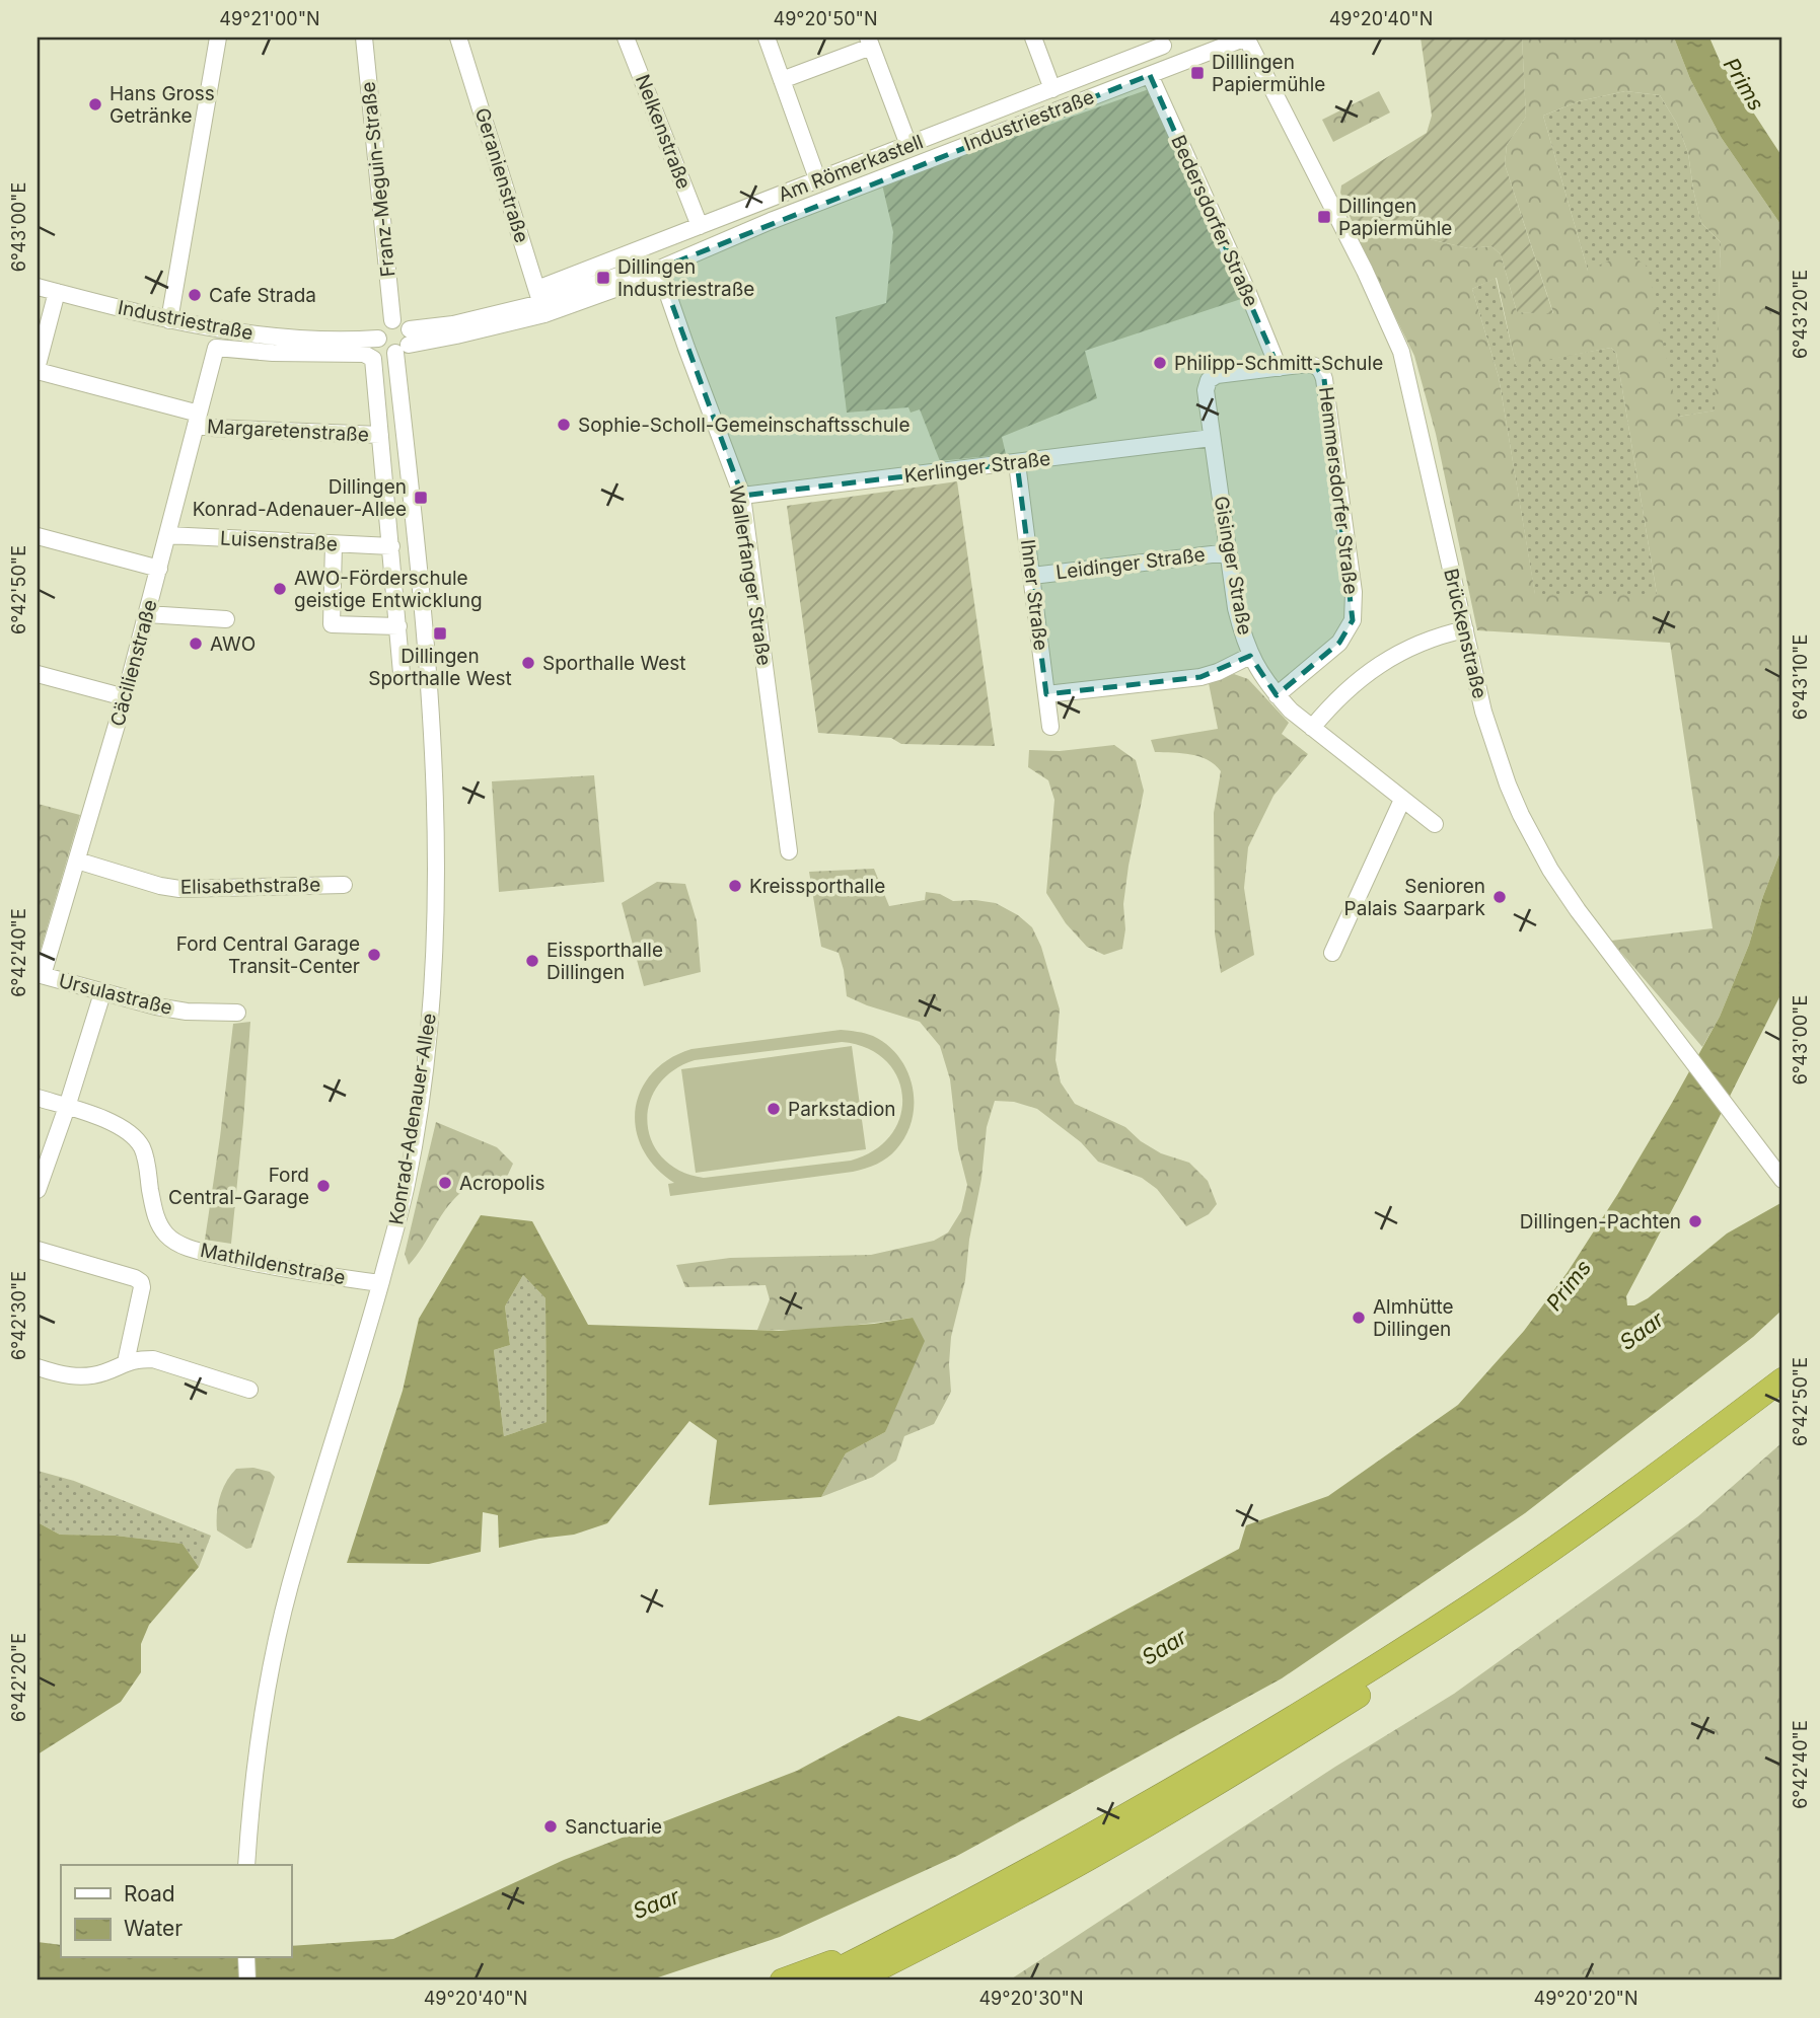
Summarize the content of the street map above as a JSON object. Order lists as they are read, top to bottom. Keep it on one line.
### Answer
{"streets":{"street":["Industriestraße","Nelkenstraße","Am Römerkastell","Geranienstraße","Franz-Meguin-Straße","Bedersdorfer Straße","Margaretenstraße","Kerlinger Straße","Hemmersdorfer Straße","Luisenstraße","Leidinger Straße","Gisinger Straße","Wallerfanger Straße","Ihner Straße","Brückenstraße","Cäcilienstraße","Elisabethstraße","Ursulastraße","Konrad-Adenauer-Allee","Mathildenstraße"]},"crossings":[["Industriestraße","Am Römerkastell"],["Industriestraße","Geranienstraße"],["Industriestraße","Franz-Meguin-Straße"],["Industriestraße","Bedersdorfer Straße"],["Industriestraße","Wallerfanger Straße"],["Industriestraße","Brückenstraße"],["Industriestraße","Konrad-Adenauer-Allee"],["Nelkenstraße","Am Römerkastell"],["Am Römerkastell","Geranienstraße"],["Franz-Meguin-Straße","Konrad-Adenauer-Allee"],["Bedersdorfer Straße","Hemmersdorfer Straße"],["Margaretenstraße","Cäcilienstraße"],["Kerlinger Straße","Gisinger Straße"],["Kerlinger Straße","Wallerfanger Straße"],["Kerlinger Straße","Ihner Straße"],["Hemmersdorfer Straße","Gisinger Straße"],["Luisenstraße","Cäcilienstraße"],["Leidinger Straße","Gisinger Straße"],["Leidinger Straße","Ihner Straße"],["Cäcilienstraße","Elisabethstraße"],["Cäcilienstraße","Ursulastraße"],["Konrad-Adenauer-Allee","Mathildenstraße"]],"water":["Prims","Saar"],"places":{"transit":["Dilllingen Papiermühle","Dillingen Papiermühle","Dillingen Industriestraße","Dillingen Konrad-Adenauer-Allee","Dillingen Sporthalle West"],"other":["Hans Gross Getränke","Cafe Strada","Philipp-Schmitt-Schule","Sophie-Scholl-Gemeinschaftsschule","AWO-Förderschule geistige Entwicklung","AWO","Sporthalle West","Kreissporthalle","Senioren Palais Saarpark","Ford Central Garage Transit-Center","Eissporthalle Dillingen","Parkstadion","Acropolis","Ford Central-Garage","Dillingen-Pachten","Almhütte Dillingen","Sanctuarie"]},"legend":["Road","Water"],"coordinates":["49°21'00\"N","49°20'50\"N","49°20'40\"N","6°43'00\"E","6°43'20\"E","6°42'50\"E","6°43'10\"E","6°42'40\"E","6°42'30\"E","6°42'20\"E","49°20'30\"N","49°20'20\"N"]}
